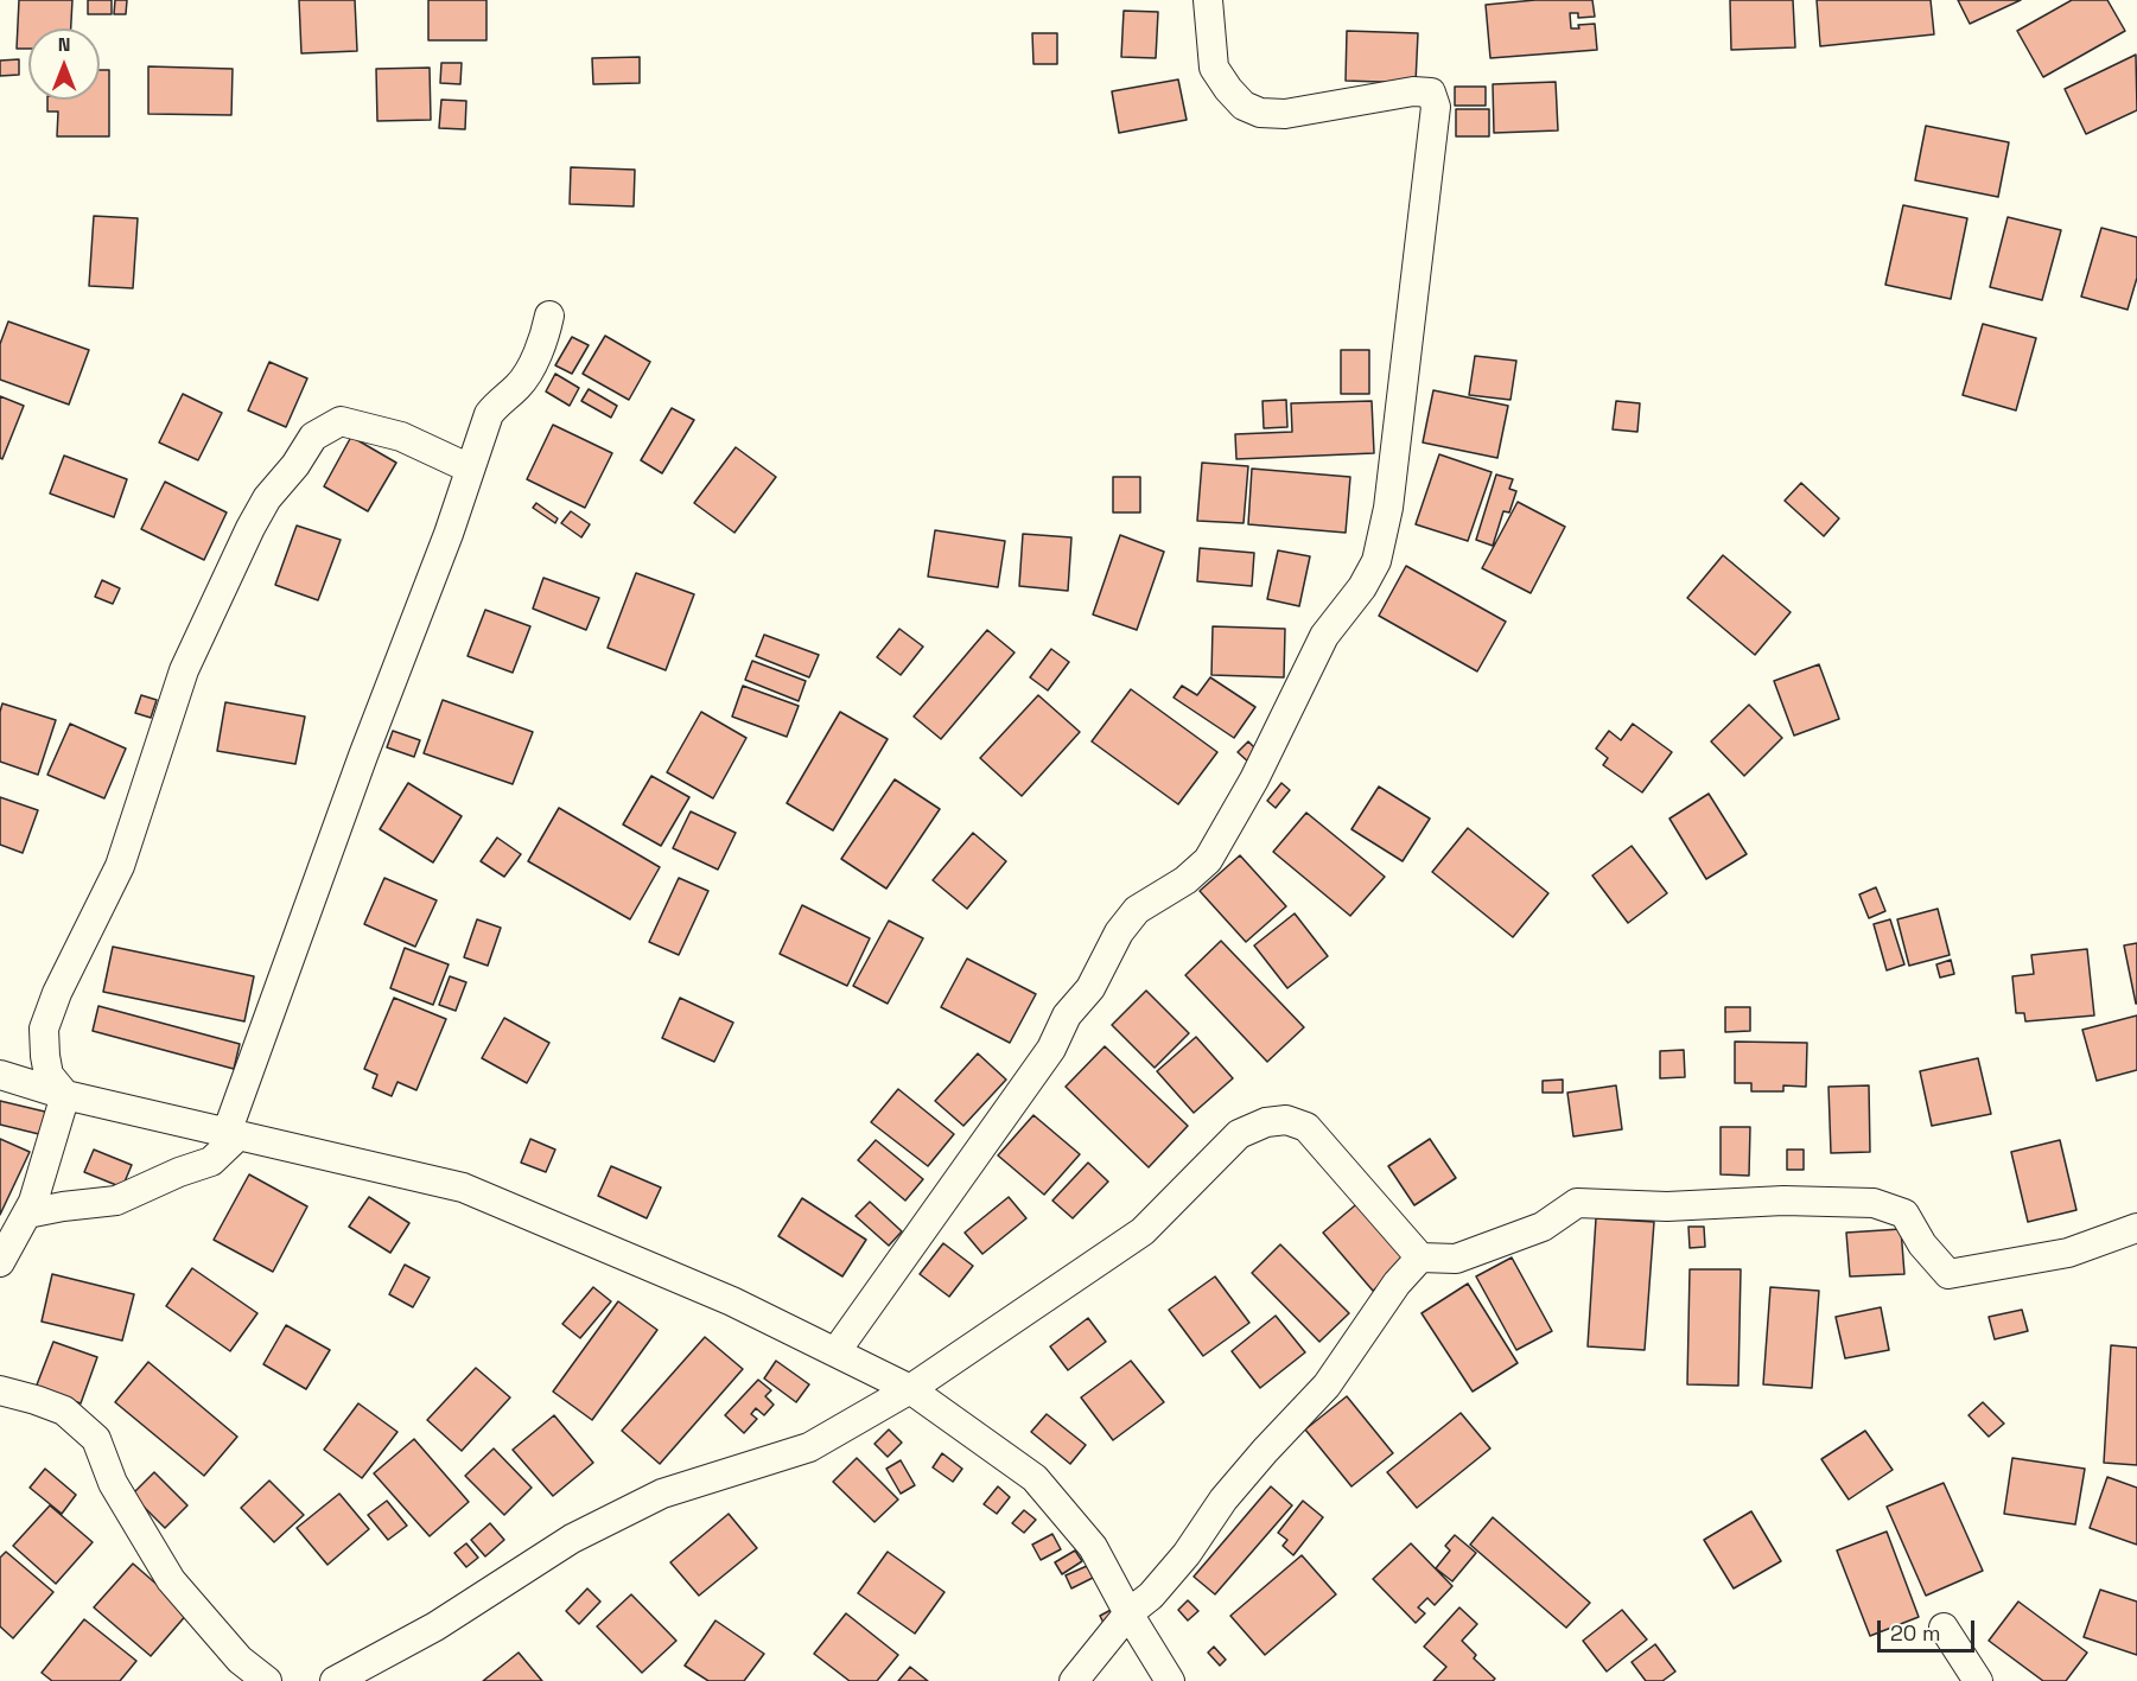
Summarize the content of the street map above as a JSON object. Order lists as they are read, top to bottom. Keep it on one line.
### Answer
{"scale_bar":"20 m","north":"top"}
